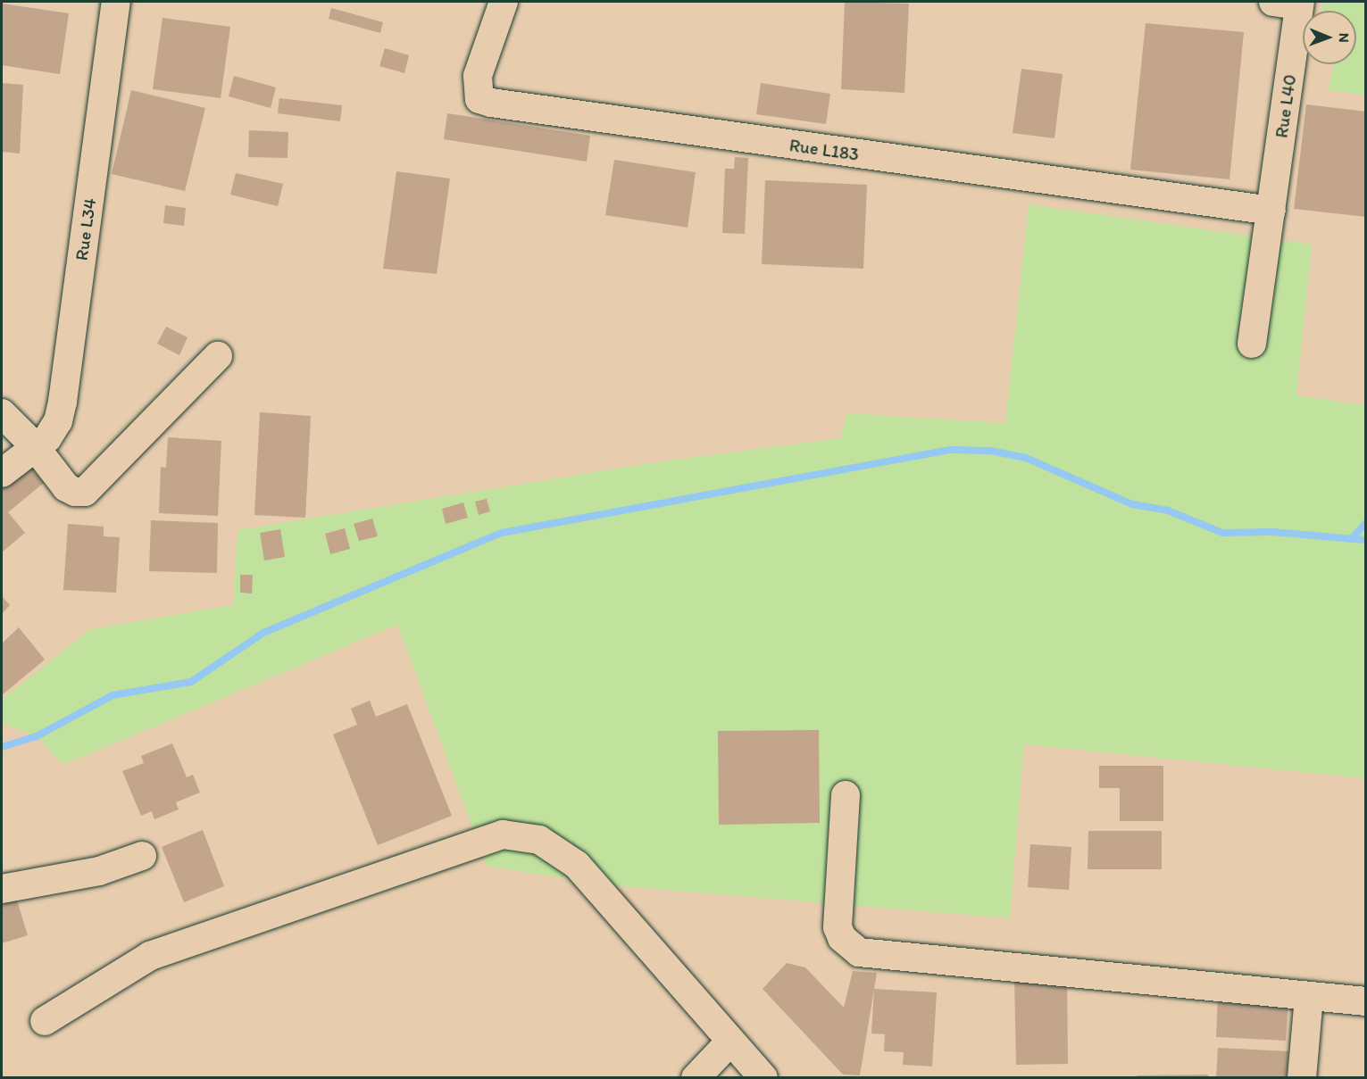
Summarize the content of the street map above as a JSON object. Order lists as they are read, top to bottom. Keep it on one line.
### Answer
{"streets":{"street":["Rue L40","Rue L183","Rue L34"]},"crossings":[["Rue L40","Rue L183"]],"north":"right"}
